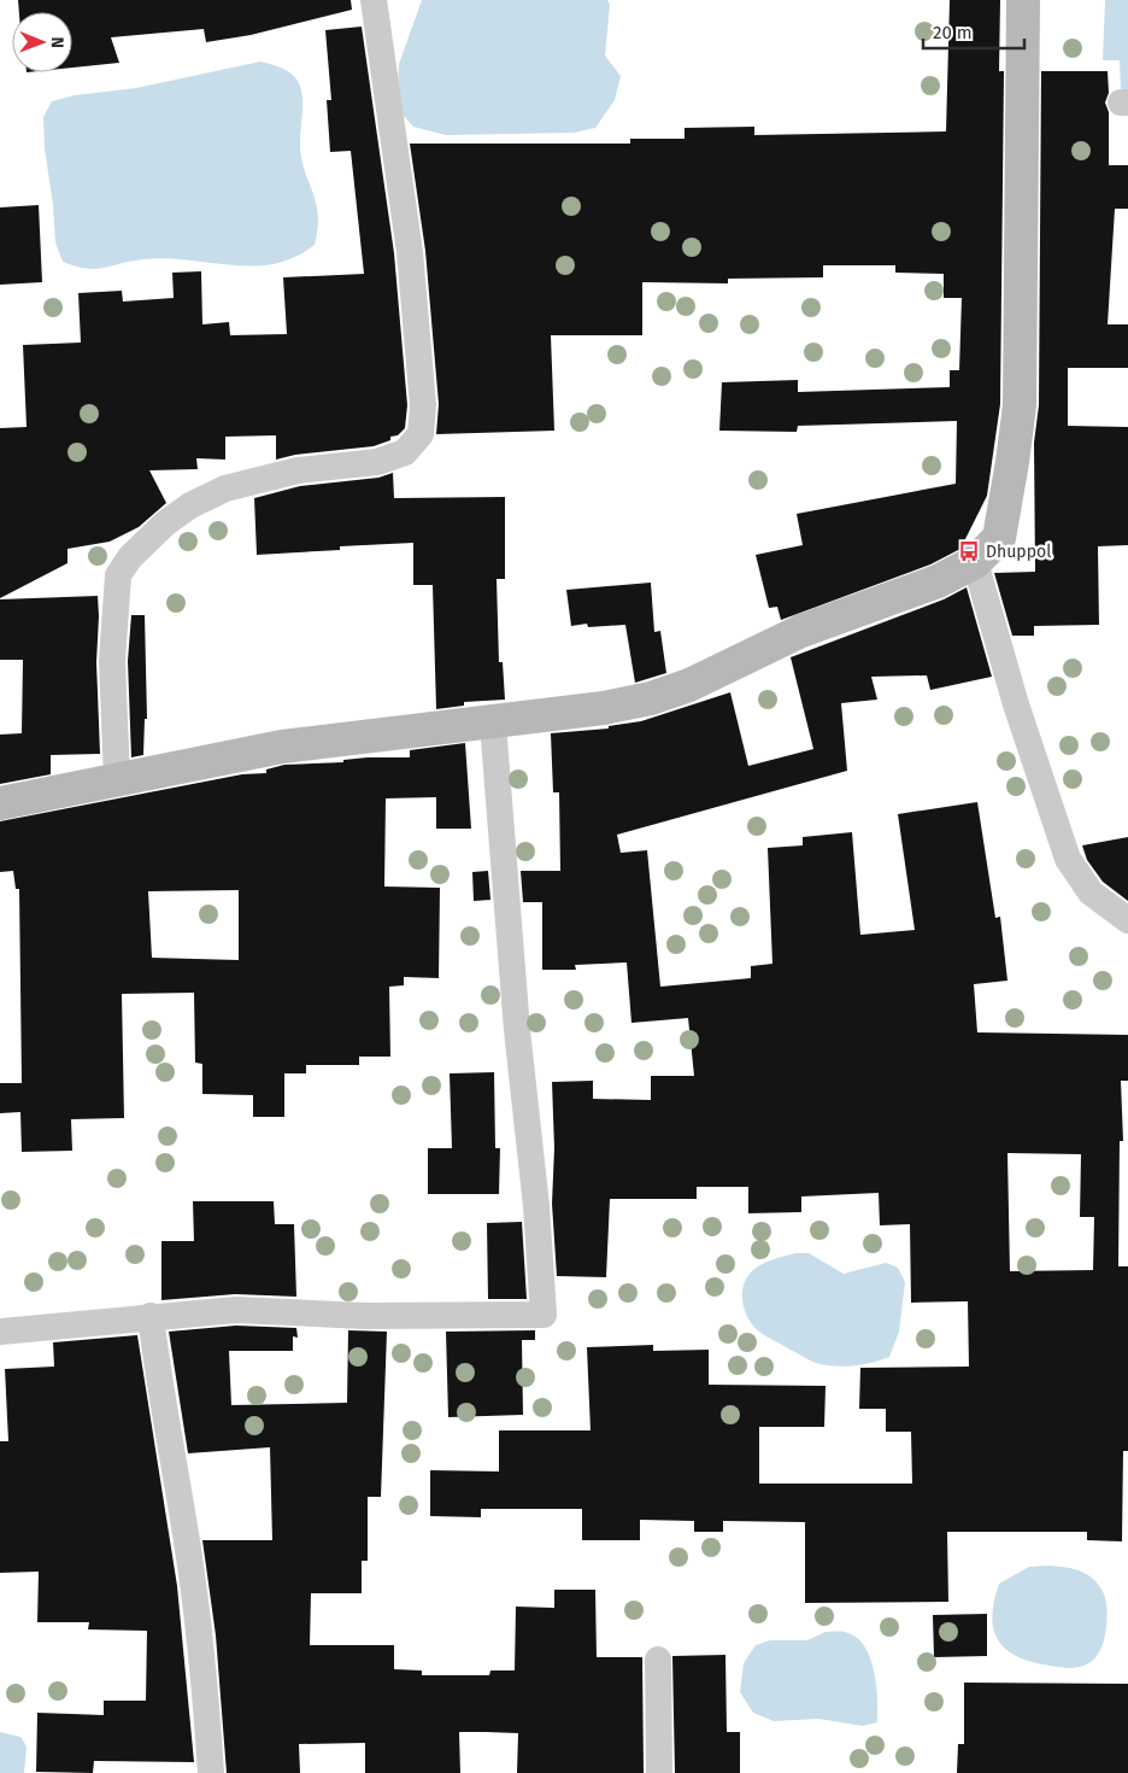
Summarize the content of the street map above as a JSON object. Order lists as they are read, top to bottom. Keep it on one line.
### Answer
{"places":{"bus stop":["Dhuppol"]},"scale_bar":"20 m","north":"right"}
